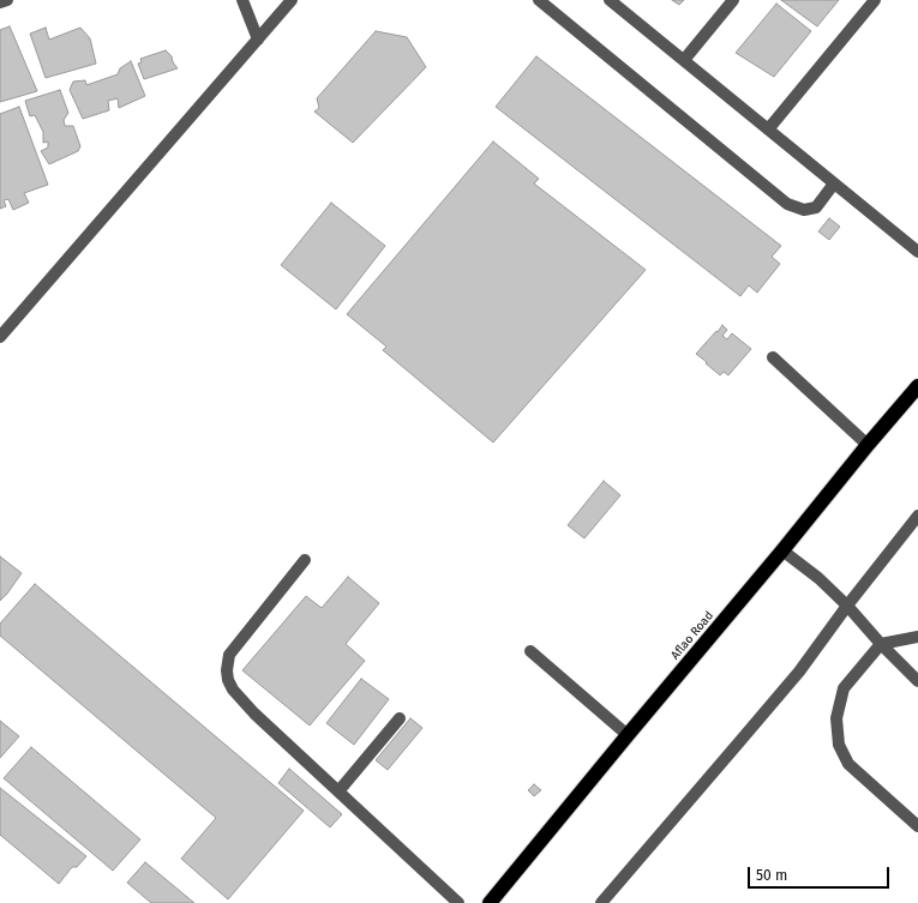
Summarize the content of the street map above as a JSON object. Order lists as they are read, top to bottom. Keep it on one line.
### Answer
{"streets":{"highway":["Aflao Road"]},"scale_bar":"50 m"}
